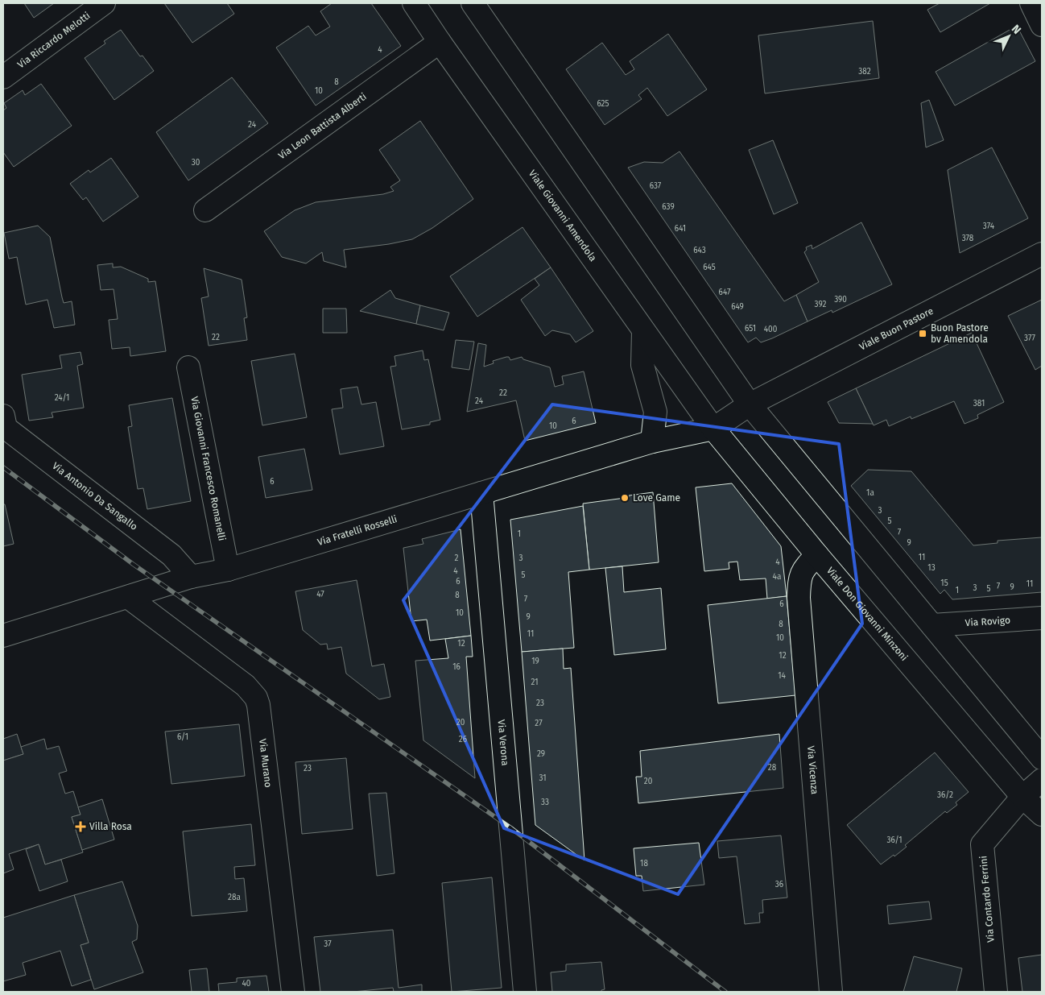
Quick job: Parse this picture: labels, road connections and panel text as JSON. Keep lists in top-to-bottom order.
{
  "streets": {
    "street": [
      "Via Riccardo Melotti",
      "Via Leon Battista Alberti",
      "Viale Giovanni Amendola",
      "Viale Buon Pastore",
      "Via Giovanni Francesco Romanelli",
      "Via Antonio Da Sangallo",
      "Via Fratelli Rosselli",
      "Viale Don Giovanni Minzoni",
      "Via Rovigo",
      "Via Verona",
      "Via Murano",
      "Via Vicenza",
      "Via Contardo Ferrini"
    ]
  },
  "crossings": [
    ["Via Leon Battista Alberti", "Viale Giovanni Amendola"],
    ["Viale Giovanni Amendola", "Viale Buon Pastore"],
    ["Viale Giovanni Amendola", "Via Fratelli Rosselli"],
    ["Viale Giovanni Amendola", "Viale Don Giovanni Minzoni"],
    ["Viale Buon Pastore", "Via Fratelli Rosselli"],
    ["Viale Buon Pastore", "Viale Don Giovanni Minzoni"],
    ["Via Giovanni Francesco Romanelli", "Via Fratelli Rosselli"],
    ["Via Antonio Da Sangallo", "Via Fratelli Rosselli"],
    ["Via Fratelli Rosselli", "Viale Don Giovanni Minzoni"],
    ["Via Fratelli Rosselli", "Via Verona"],
    ["Via Fratelli Rosselli", "Via Murano"],
    ["Viale Don Giovanni Minzoni", "Via Vicenza"],
    ["Viale Don Giovanni Minzoni", "Via Contardo Ferrini"]
  ],
  "places": {
    "transit": ["Buon Pastore bv Amendola"],
    "other": ["Love Game"],
    "health": ["Villa Rosa"]
  },
  "house_numbers": [
    "4",
    "382",
    "8",
    "10",
    "625",
    "24",
    "30",
    "637",
    "639",
    "374",
    "641",
    "378",
    "643",
    "645",
    "647",
    "390",
    "392",
    "649",
    "651",
    "400",
    "22",
    "377",
    "22",
    "24/1",
    "24",
    "381",
    "6",
    "10",
    "6",
    "1a",
    "3",
    "5",
    "7",
    "1",
    "9",
    "11",
    "2",
    "3",
    "4",
    "13",
    "4",
    "5",
    "4a",
    "6",
    "15",
    "11",
    "7",
    "9",
    "3",
    "5",
    "1",
    "47",
    "8",
    "7",
    "6",
    "10",
    "9",
    "8",
    "11",
    "10",
    "12",
    "12",
    "19",
    "16",
    "14",
    "21",
    "23",
    "20",
    "27",
    "6/1",
    "26",
    "29",
    "28",
    "23",
    "31",
    "20",
    "36/2",
    "33",
    "36/1",
    "18",
    "36",
    "28a",
    "37",
    "40"
  ],
  "north": "top right"
}
